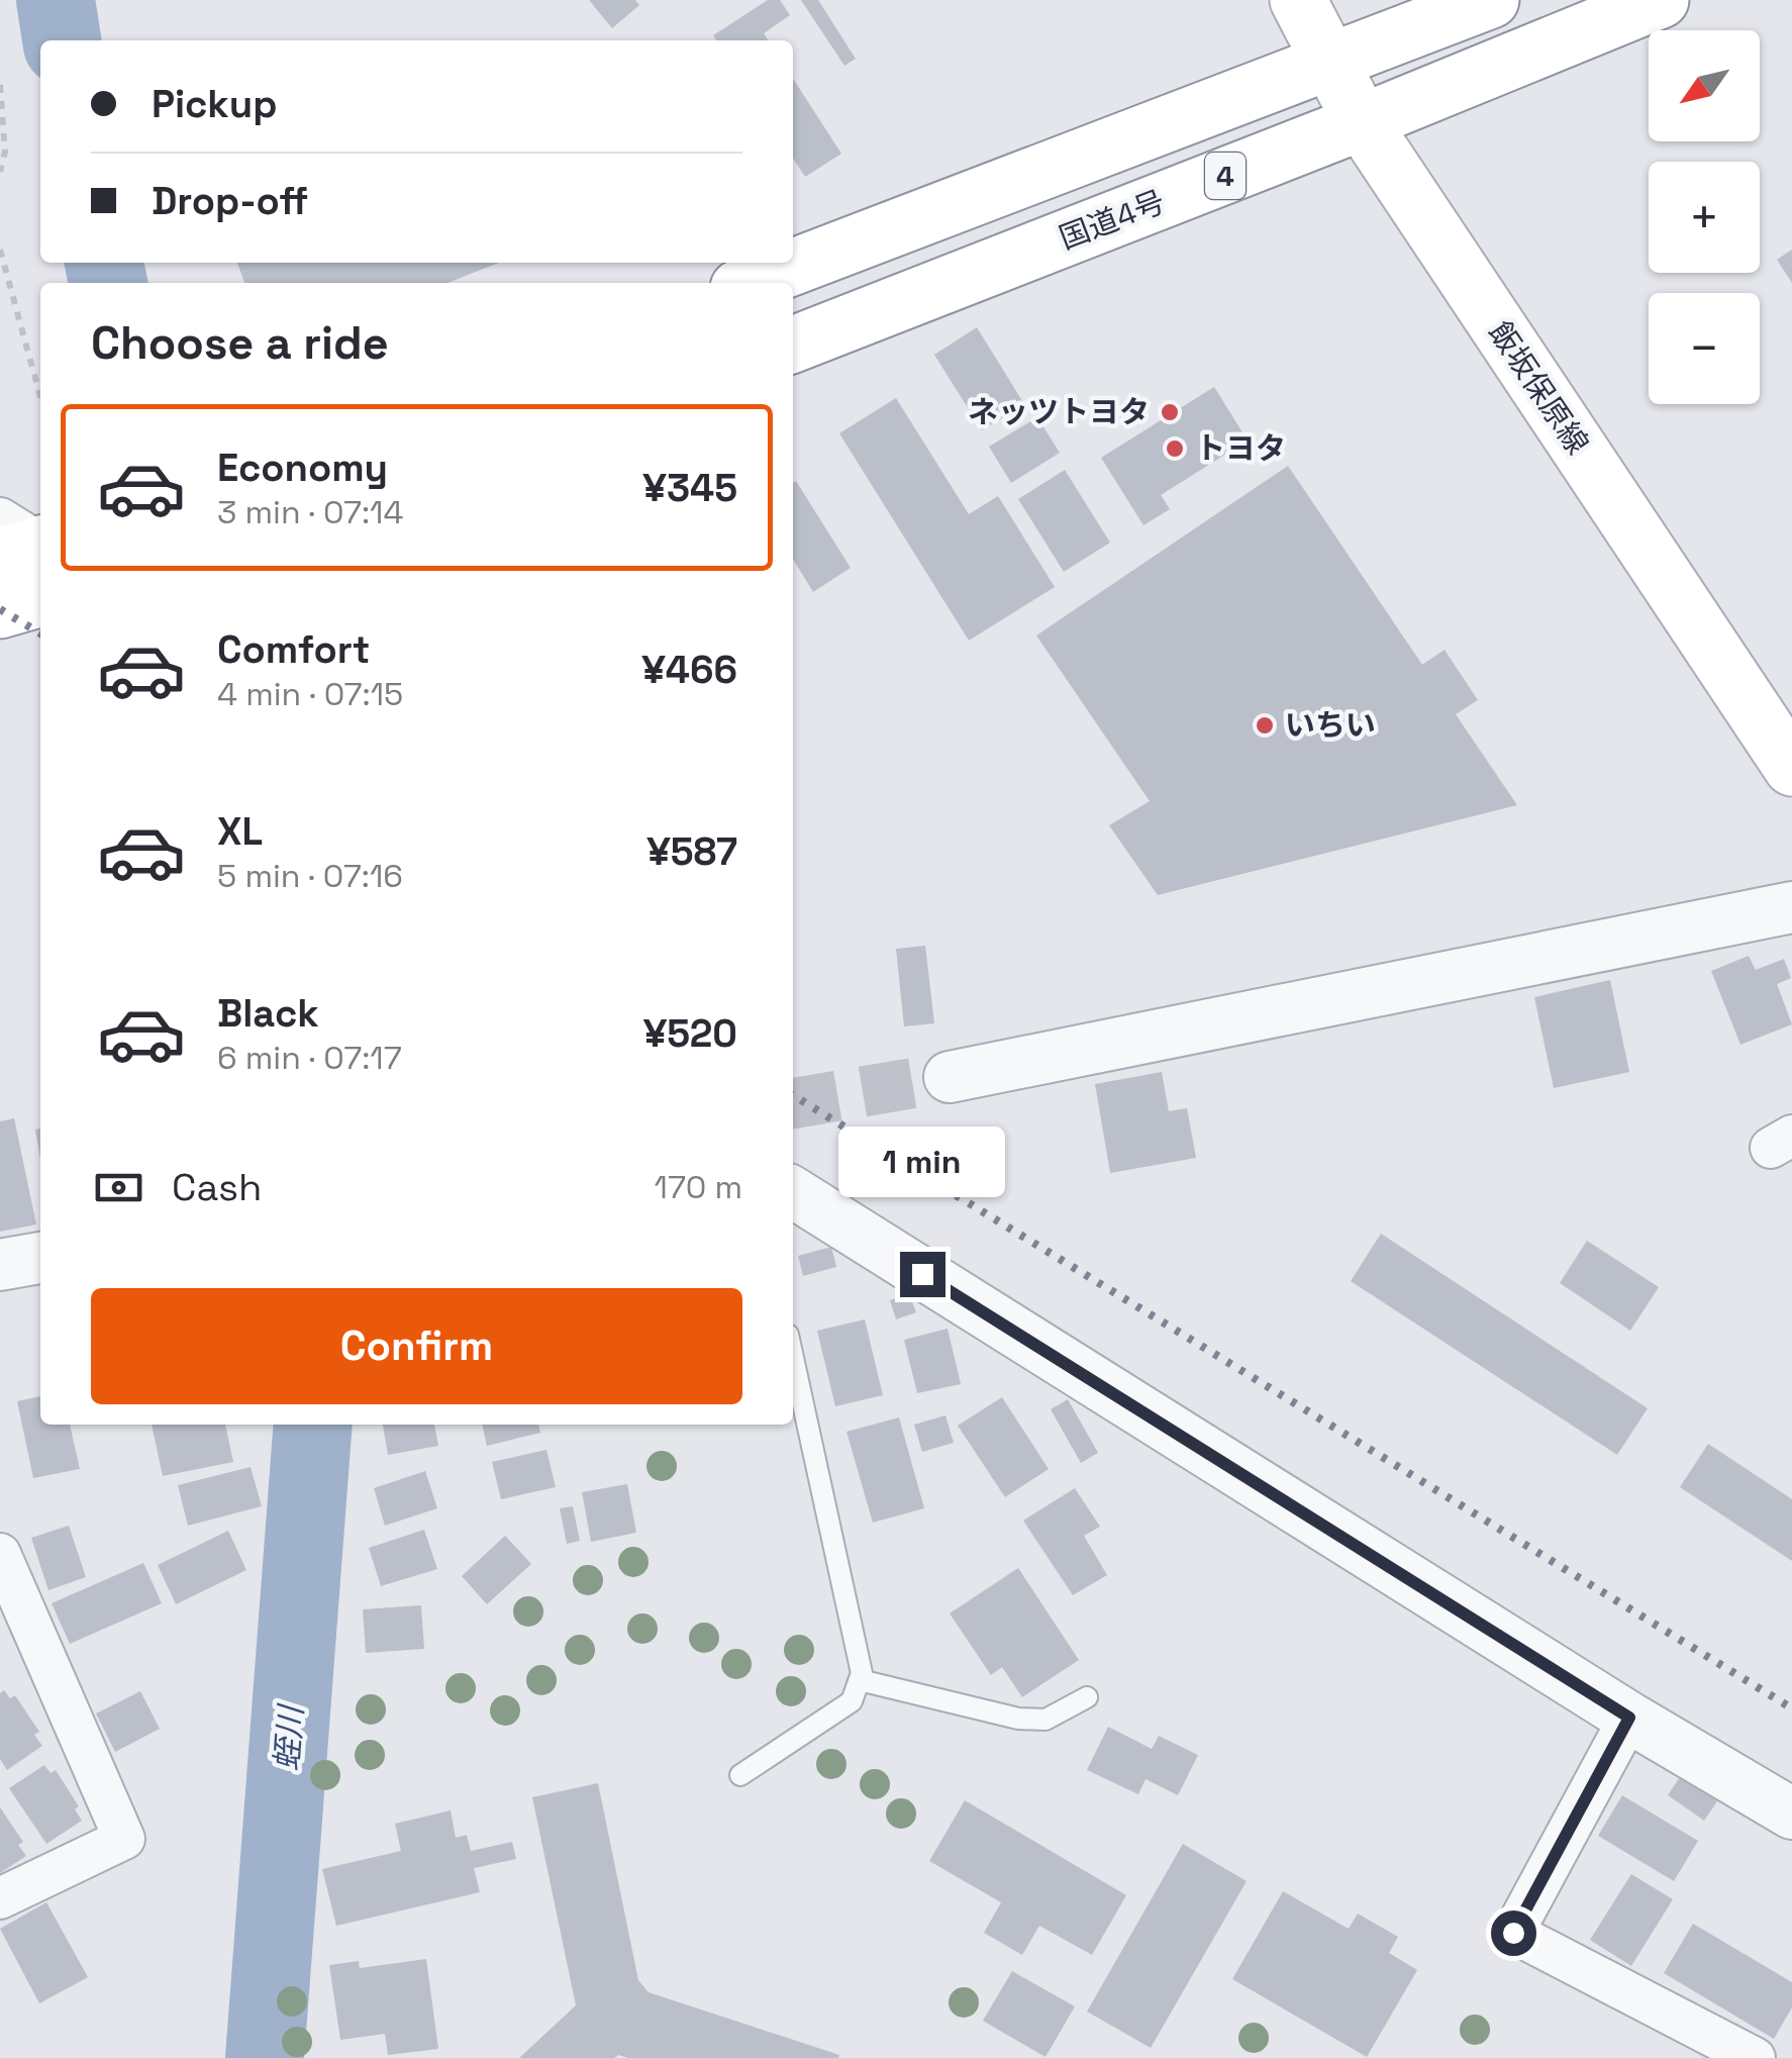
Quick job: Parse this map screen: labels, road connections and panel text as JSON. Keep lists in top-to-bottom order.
{
  "streets": {
    "main road": ["4", "国道4号", "飯坂保原線"]
  },
  "crossings": [
    ["4", "飯坂保原線"],
    ["国道4号", "飯坂保原線"]
  ],
  "water": ["蛭川"],
  "places": ["ネッツトヨタ", "トヨタ", "いちい"],
  "north": "bottom left",
  "page": {
    "map_buttons": ["+", "−"],
    "banner": ["Pickup", "Drop-off"],
    "heading": "Choose a ride",
    "list": [
      {
        "name": "Economy",
        "note": "3 min · 07:14",
        "value": "¥345"
      },
      {
        "name": "Comfort",
        "note": "4 min · 07:15",
        "value": "¥466"
      },
      {
        "name": "XL",
        "note": "5 min · 07:16",
        "value": "¥587"
      },
      {
        "name": "Black",
        "note": "6 min · 07:17",
        "value": "¥520"
      }
    ],
    "bubble": "1 min",
    "pay": ["Cash", "170 m"],
    "buttons": "Confirm"
  }
}
